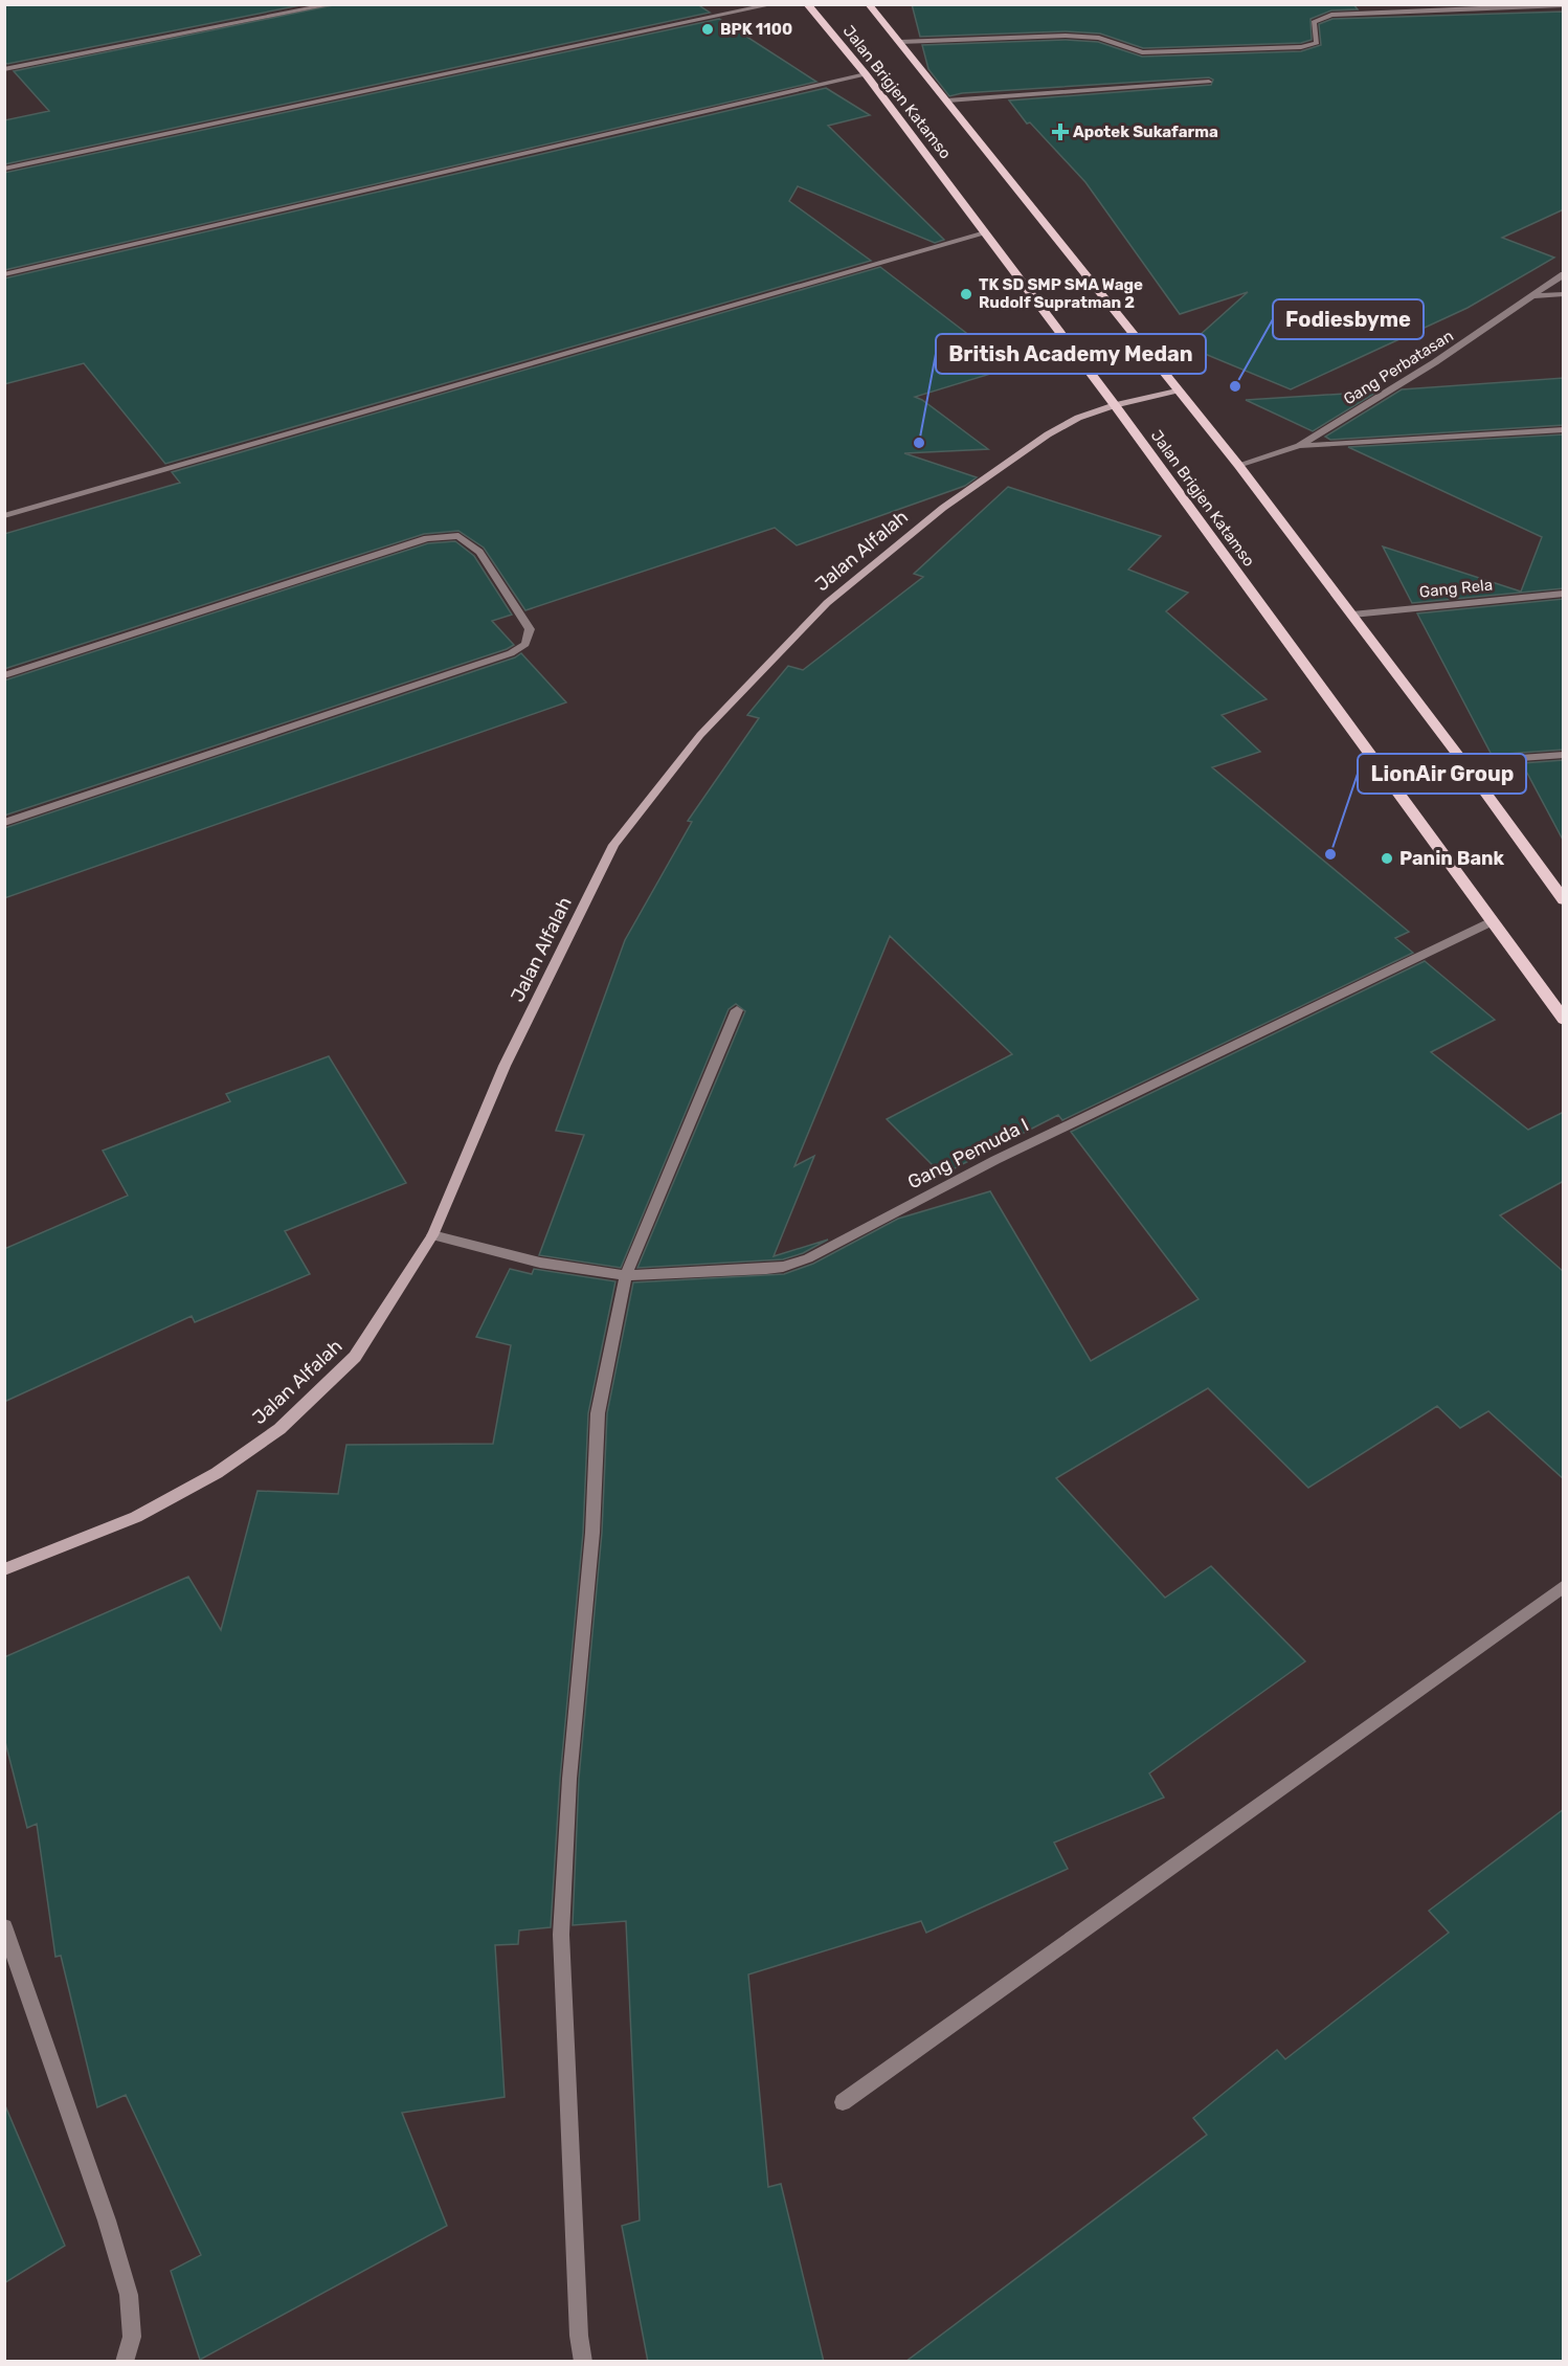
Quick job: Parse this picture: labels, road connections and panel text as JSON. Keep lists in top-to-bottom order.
{
  "streets": {
    "main road": ["Jalan Brigjen Katamso"],
    "street": [
      "Gang Perbatasan",
      "Jalan Alfalah",
      "Gang Rela",
      "Gang Pemuda I"
    ]
  },
  "crossings": [
    ["Jalan Brigjen Katamso", "Gang Perbatasan"],
    ["Jalan Brigjen Katamso", "Jalan Alfalah"],
    ["Jalan Brigjen Katamso", "Gang Rela"],
    ["Jalan Brigjen Katamso", "Gang Pemuda I"],
    ["Jalan Alfalah", "Gang Pemuda I"]
  ],
  "places": {
    "other": [
      "BPK 1100",
      "TK SD SMP SMA Wage Rudolf Supratman 2",
      "Fodiesbyme",
      "British Academy Medan",
      "LionAir Group",
      "Panin Bank"
    ],
    "health": ["Apotek Sukafarma"]
  }
}
